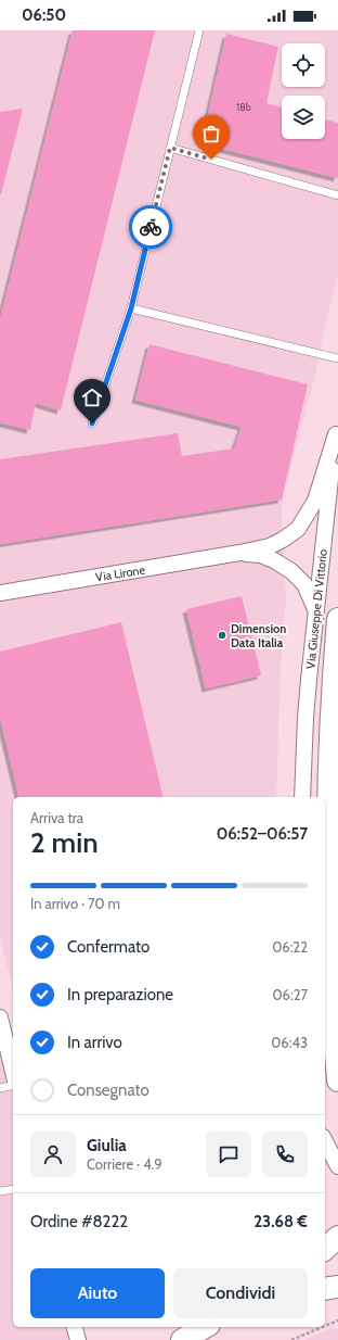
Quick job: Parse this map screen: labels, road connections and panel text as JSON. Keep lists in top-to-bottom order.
{
  "streets": {
    "main road": ["Via Giuseppe Di Vittorio"],
    "street": ["Via Lirone"]
  },
  "crossings": [
    ["Via Lirone", "Via Giuseppe Di Vittorio"]
  ],
  "places": ["Dimension Data Italia"],
  "house_numbers": ["18b"],
  "page": {
    "status": "06:50",
    "heading": ["2 min", "Arriva tra", "06:52–06:57"],
    "panel": [
      "Giulia",
      "Corriere · 4.9",
      "Ordine #8222",
      "23.68 €"
    ],
    "bar": "In arrivo · 70 m",
    "list": [
      ["Confermato", "06:22"],
      ["In preparazione", "06:27"],
      ["In arrivo", "06:43"],
      "Consegnato"
    ],
    "buttons": ["Aiuto", "Condividi"]
  }
}
